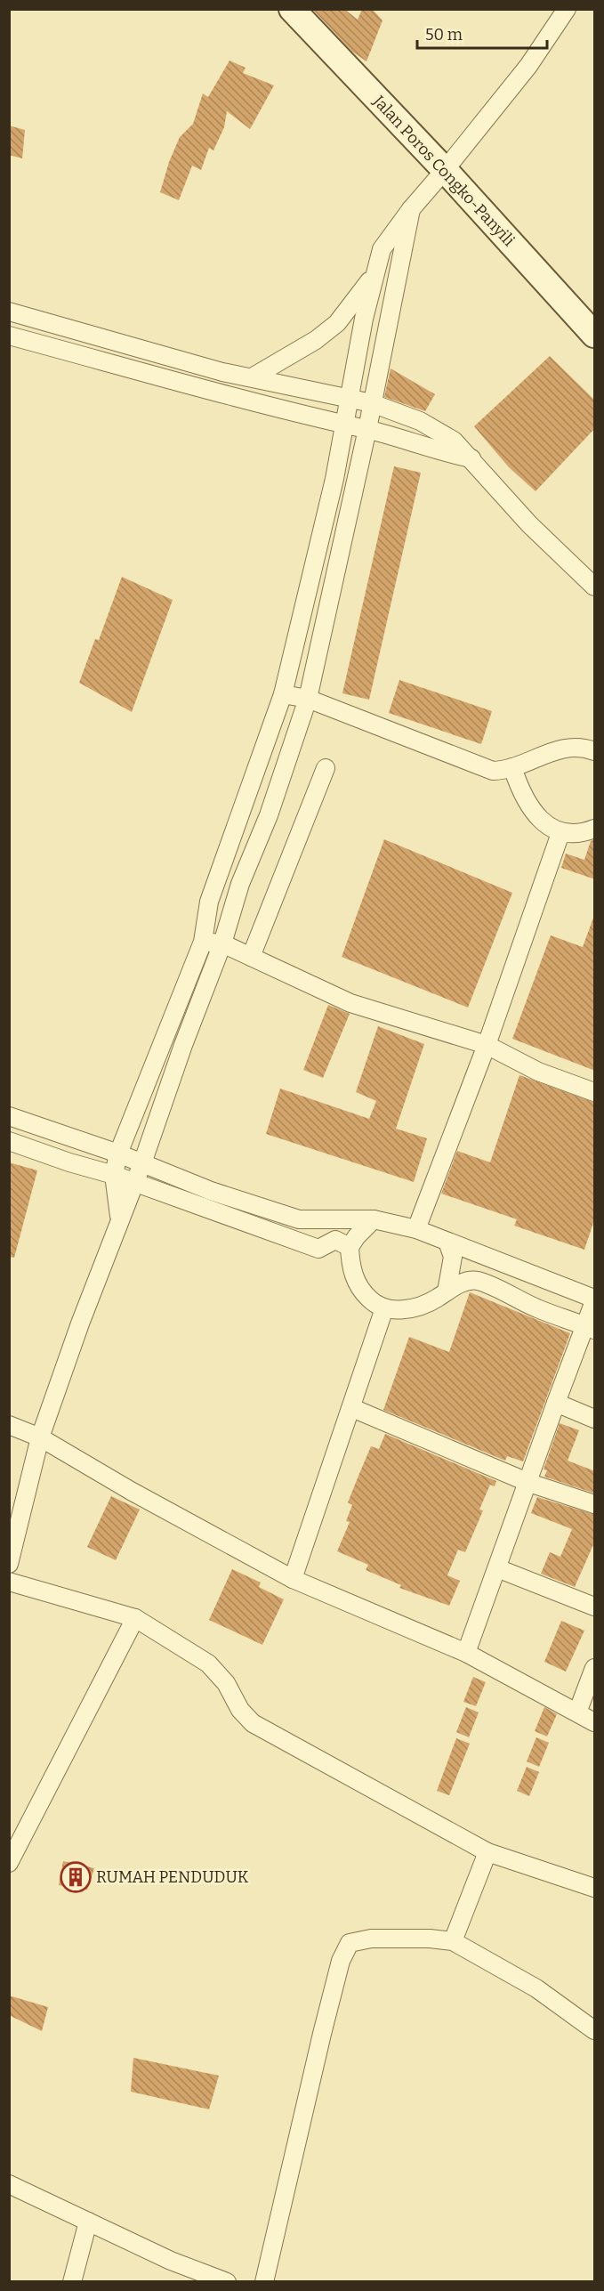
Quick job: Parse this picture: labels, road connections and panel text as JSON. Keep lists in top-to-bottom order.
{
  "streets": {
    "main road": ["Jalan Poros Congko-Panyili"]
  },
  "places": {
    "building": ["RUMAH PENDUDUK"]
  },
  "scale_bar": "50 m"
}
